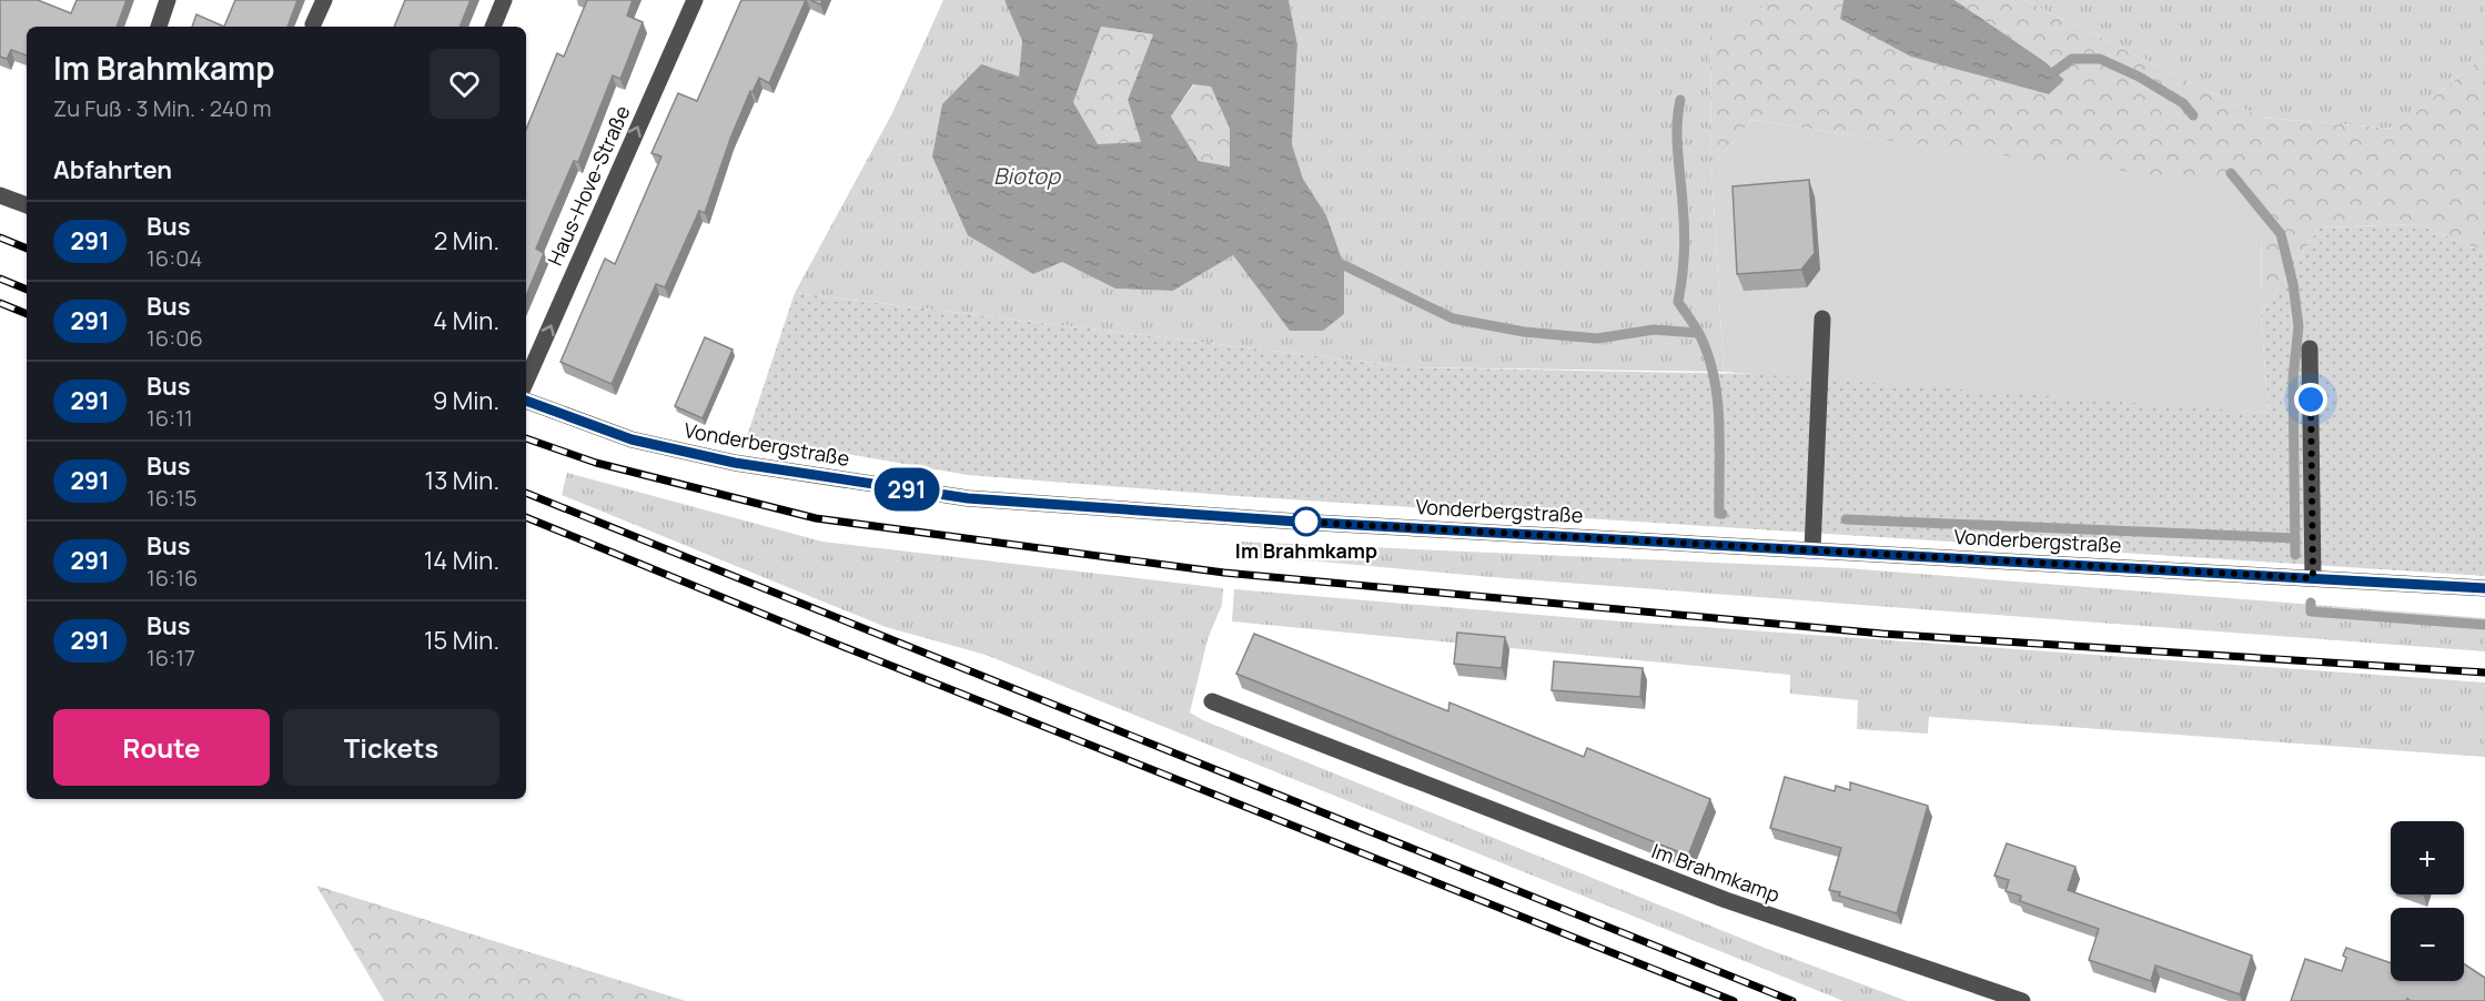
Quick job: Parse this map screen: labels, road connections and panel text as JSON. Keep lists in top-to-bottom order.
{
  "streets": {
    "street": ["Haus-Hove-Straße", "Vonderbergstraße", "Im Brahmkamp"]
  },
  "one_way": ["Haus-Hove-Straße"],
  "water": ["Biotop"],
  "places": ["Im Brahmkamp"],
  "lines": ["bus line 291"],
  "page": {
    "on_map": "291",
    "heading": [
      ["Im Brahmkamp", "Zu Fuß · 3 Min. · 240 m"],
      "Abfahrten"
    ],
    "list": [
      {
        "mark": "291",
        "name": "Bus",
        "note": "16:04",
        "value": "2 Min."
      },
      {
        "mark": "291",
        "name": "Bus",
        "note": "16:06",
        "value": "4 Min."
      },
      {
        "mark": "291",
        "name": "Bus",
        "note": "16:11",
        "value": "9 Min."
      },
      {
        "mark": "291",
        "name": "Bus",
        "note": "16:15",
        "value": "13 Min."
      },
      {
        "mark": "291",
        "name": "Bus",
        "note": "16:16",
        "value": "14 Min."
      },
      {
        "mark": "291",
        "name": "Bus",
        "note": "16:17",
        "value": "15 Min."
      }
    ],
    "buttons": ["Route", "Tickets"],
    "map_buttons": ["+", "−"]
  }
}
